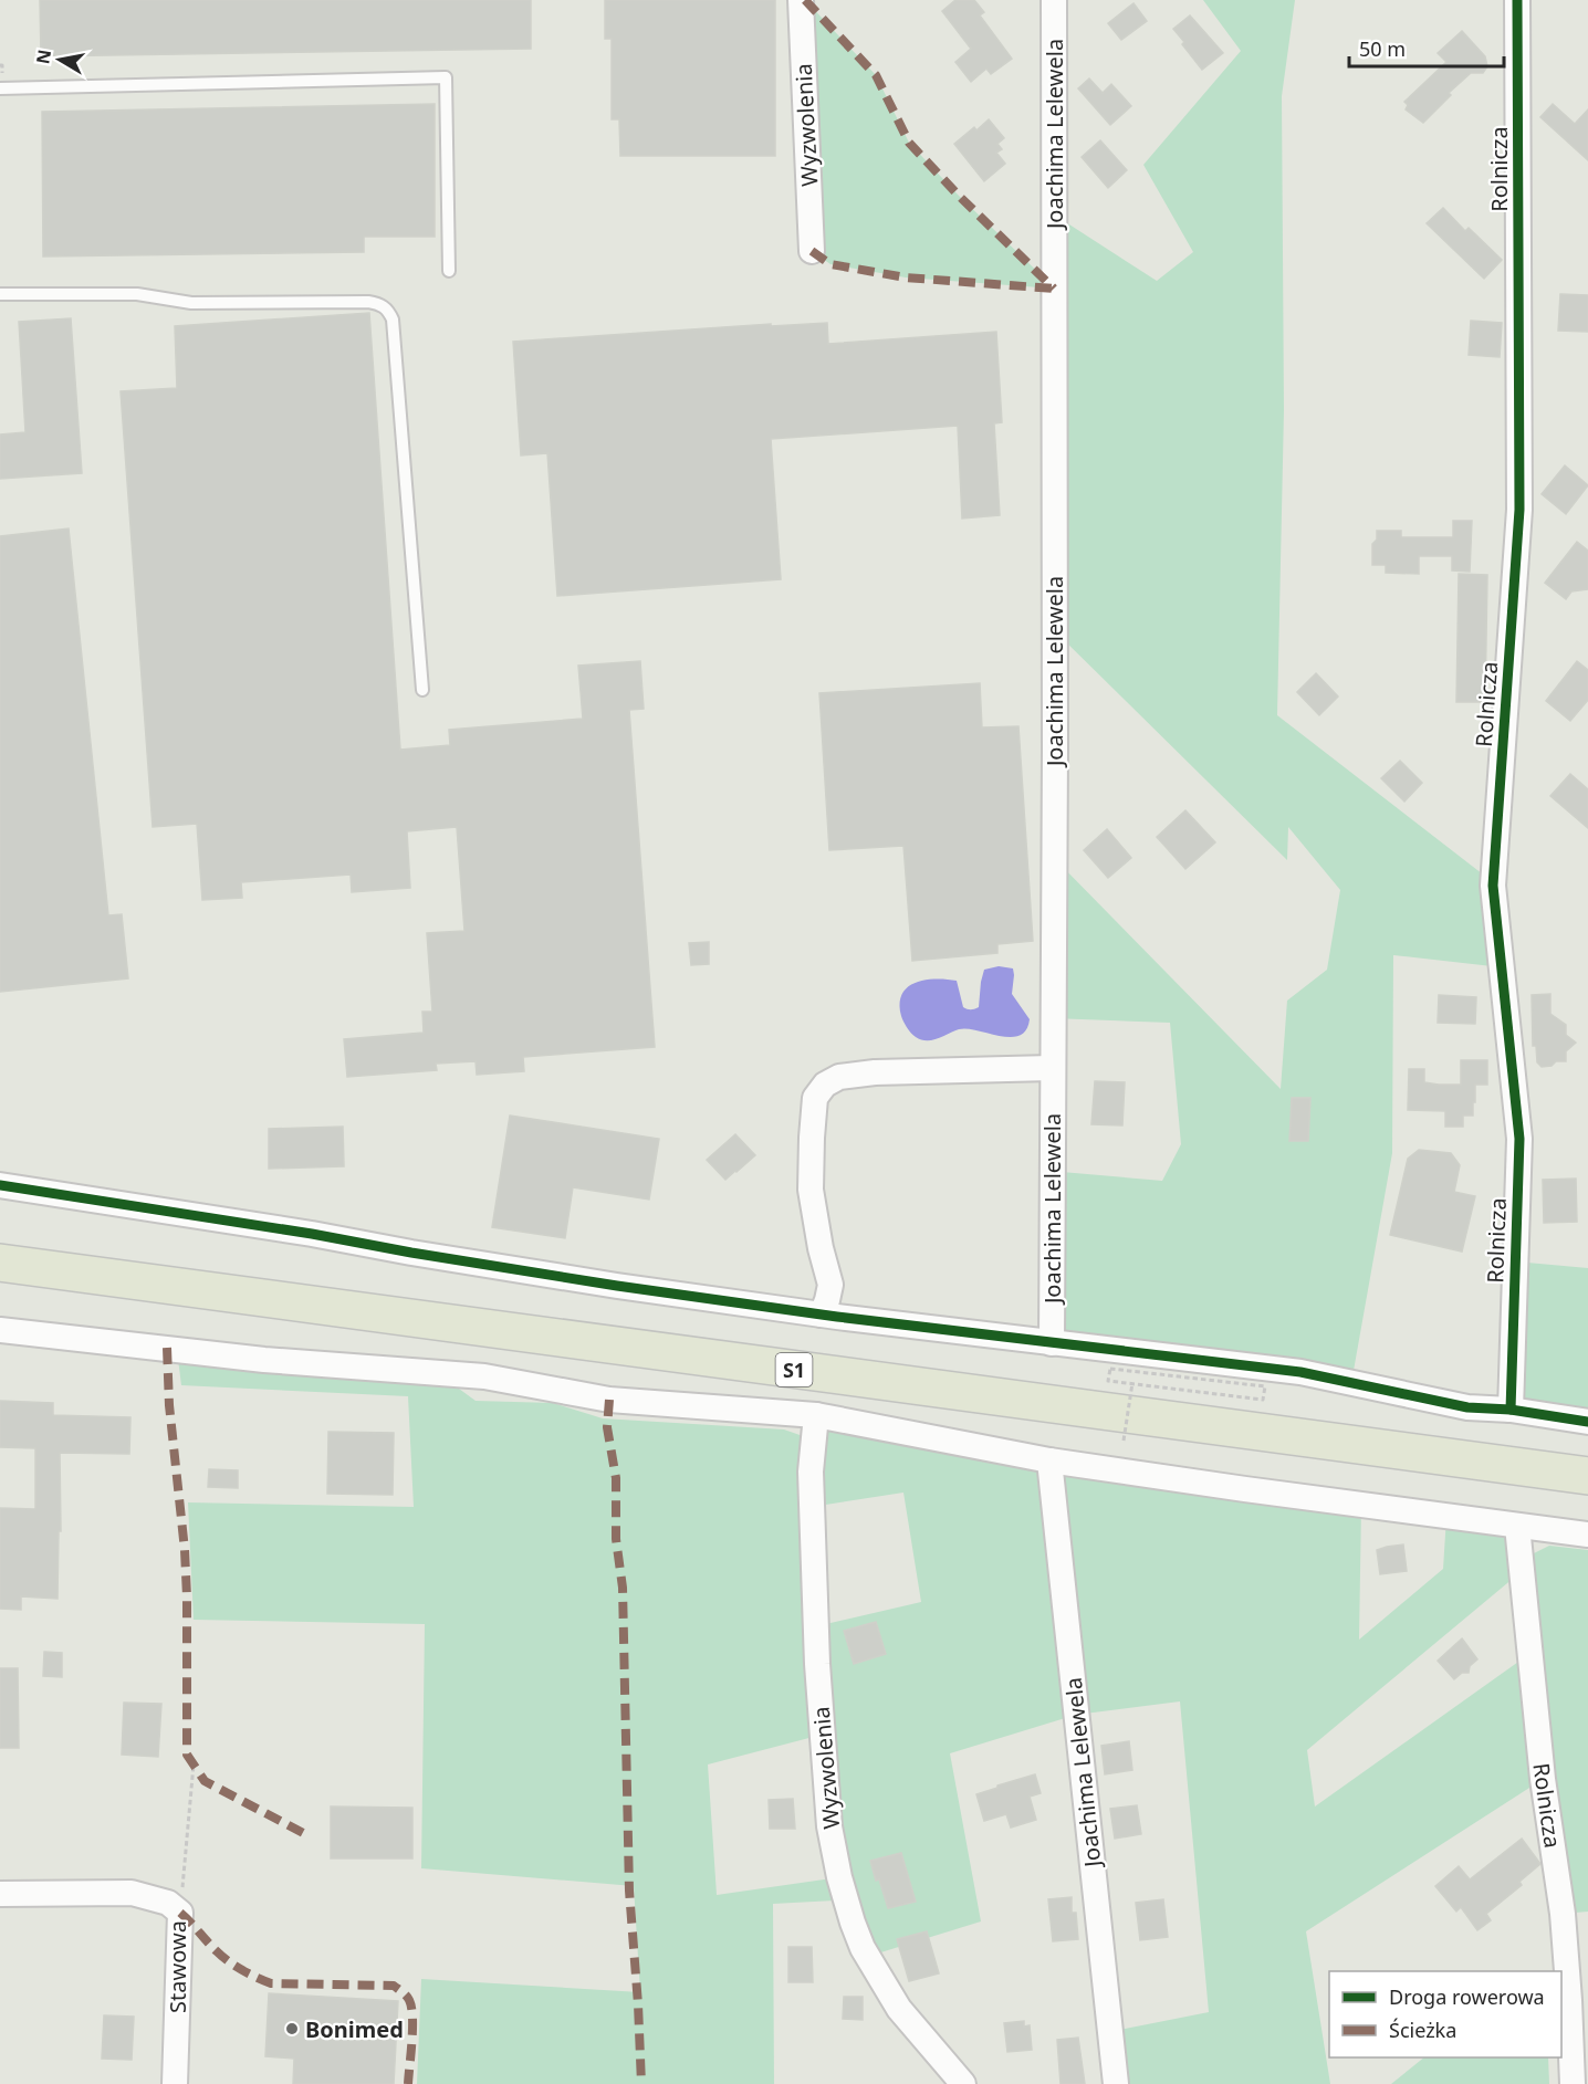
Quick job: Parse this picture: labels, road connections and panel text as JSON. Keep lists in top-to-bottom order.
{
  "streets": {
    "highway": ["S1"],
    "street": [
      "Wyzwolenia",
      "Joachima Lelewela",
      "Rolnicza",
      "Stawowa"
    ]
  },
  "places": ["Bonimed"],
  "legend": ["Droga rowerowa", "Ścieżka"],
  "scale_bar": "50 m",
  "north": "left"
}
